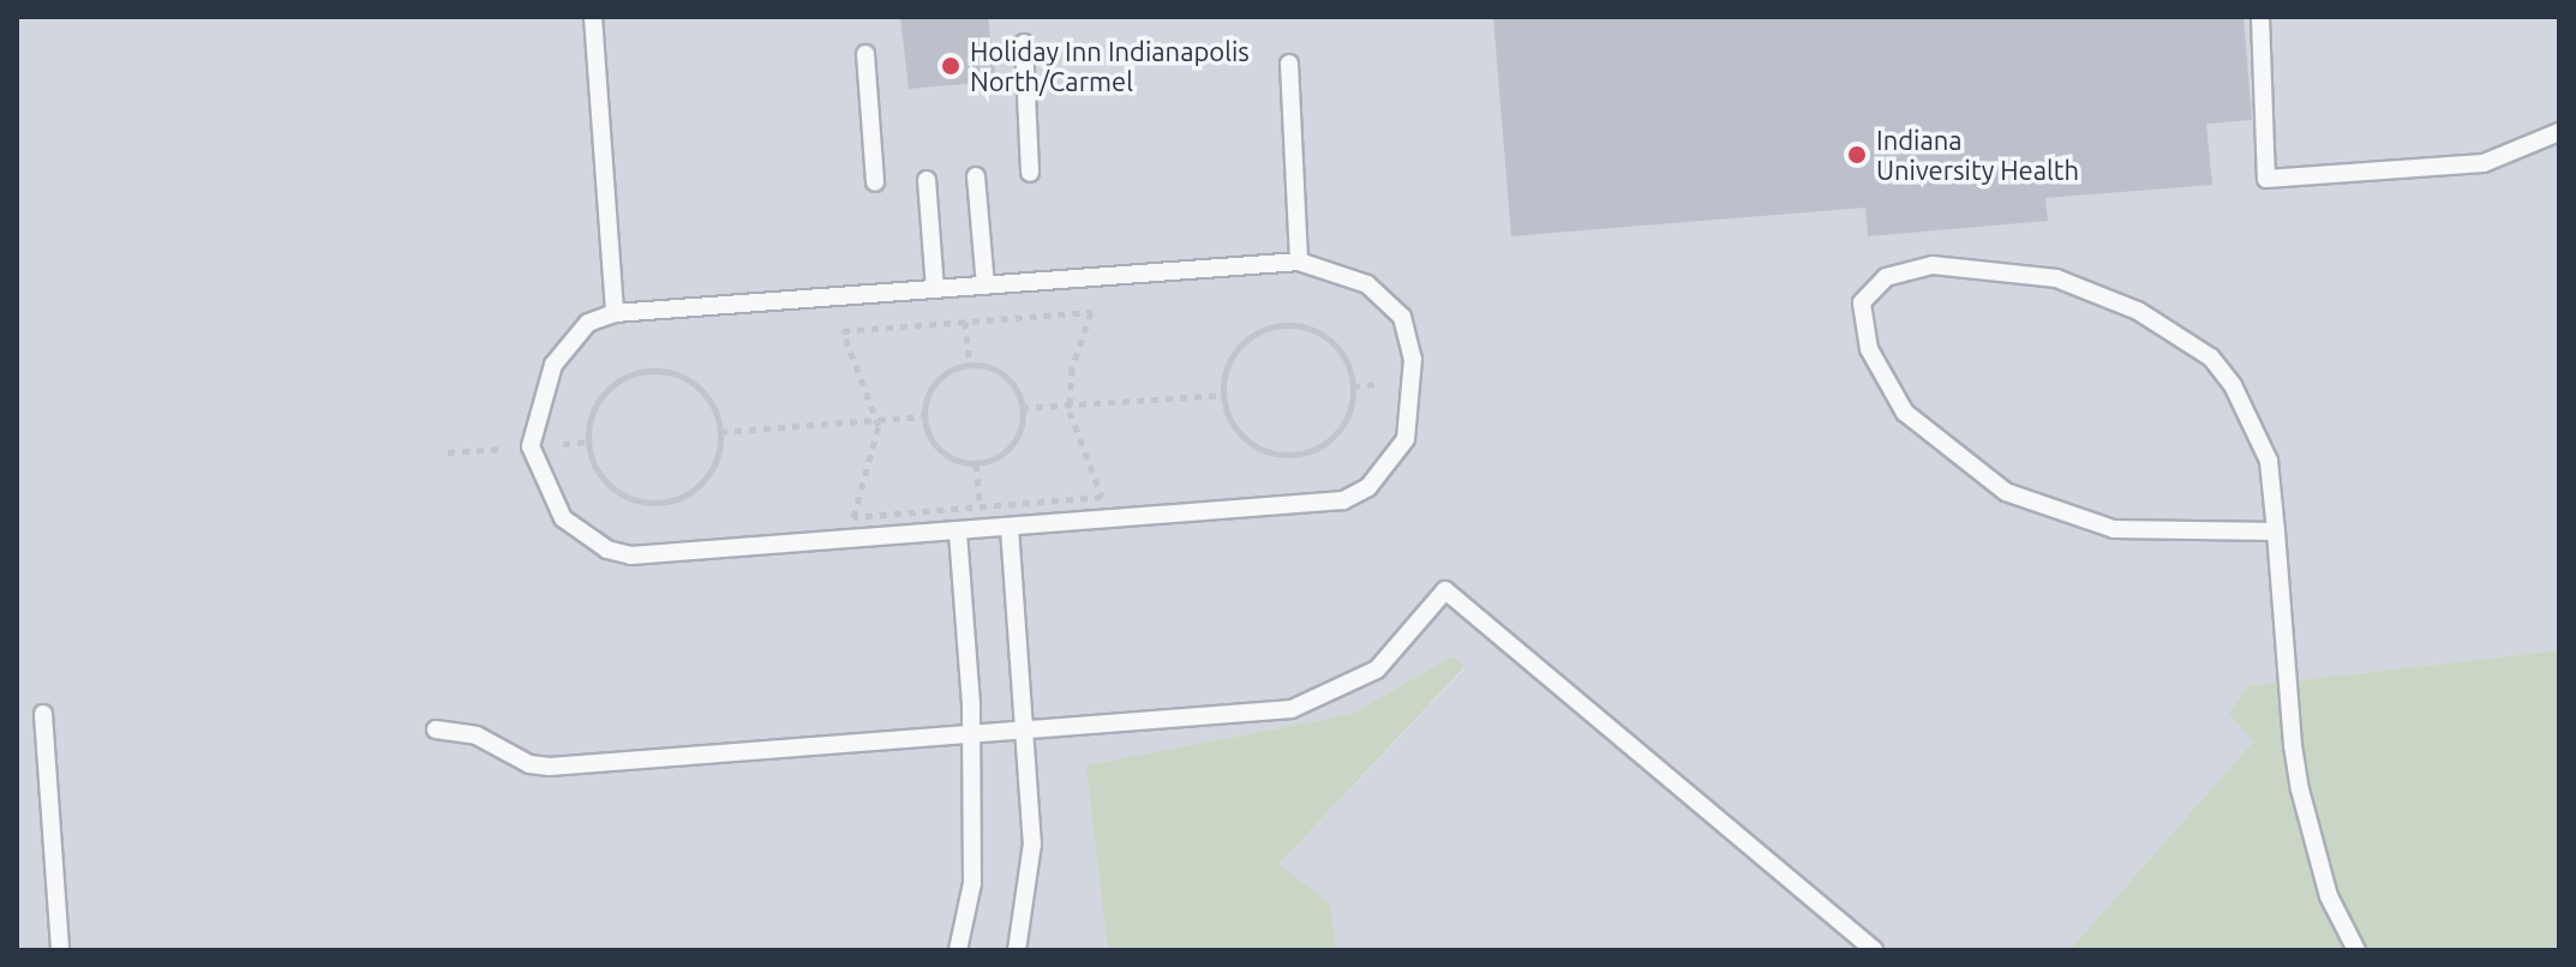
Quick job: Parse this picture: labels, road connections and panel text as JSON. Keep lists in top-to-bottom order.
{
  "places": ["Holiday Inn Indianapolis North/Carmel", "Indiana University Health"]
}
